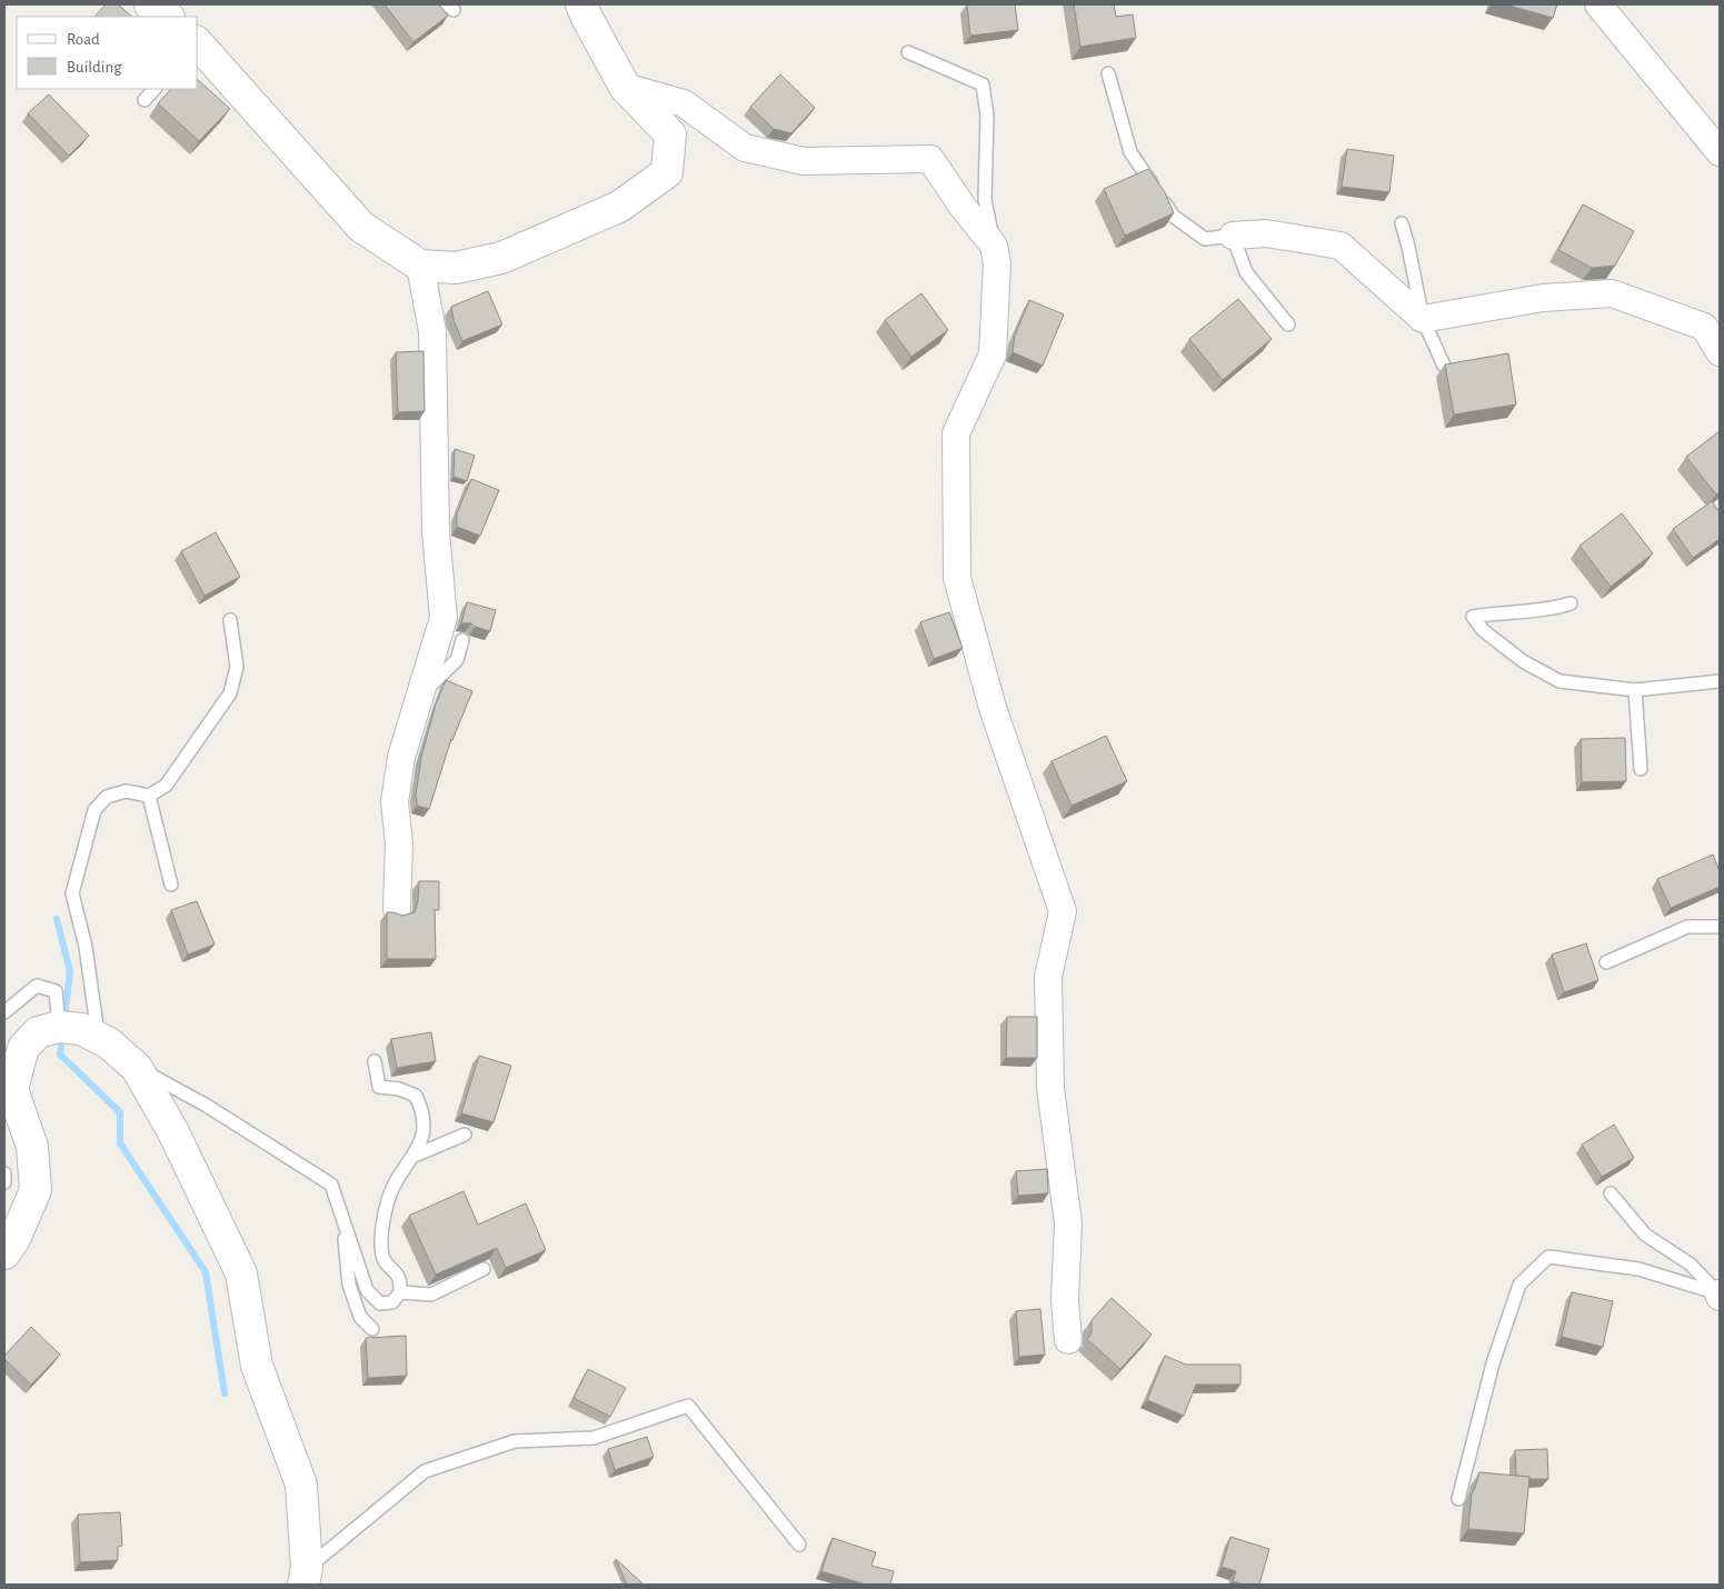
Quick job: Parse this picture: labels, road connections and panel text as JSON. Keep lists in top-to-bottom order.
{
  "legend": ["Road", "Building"]
}
